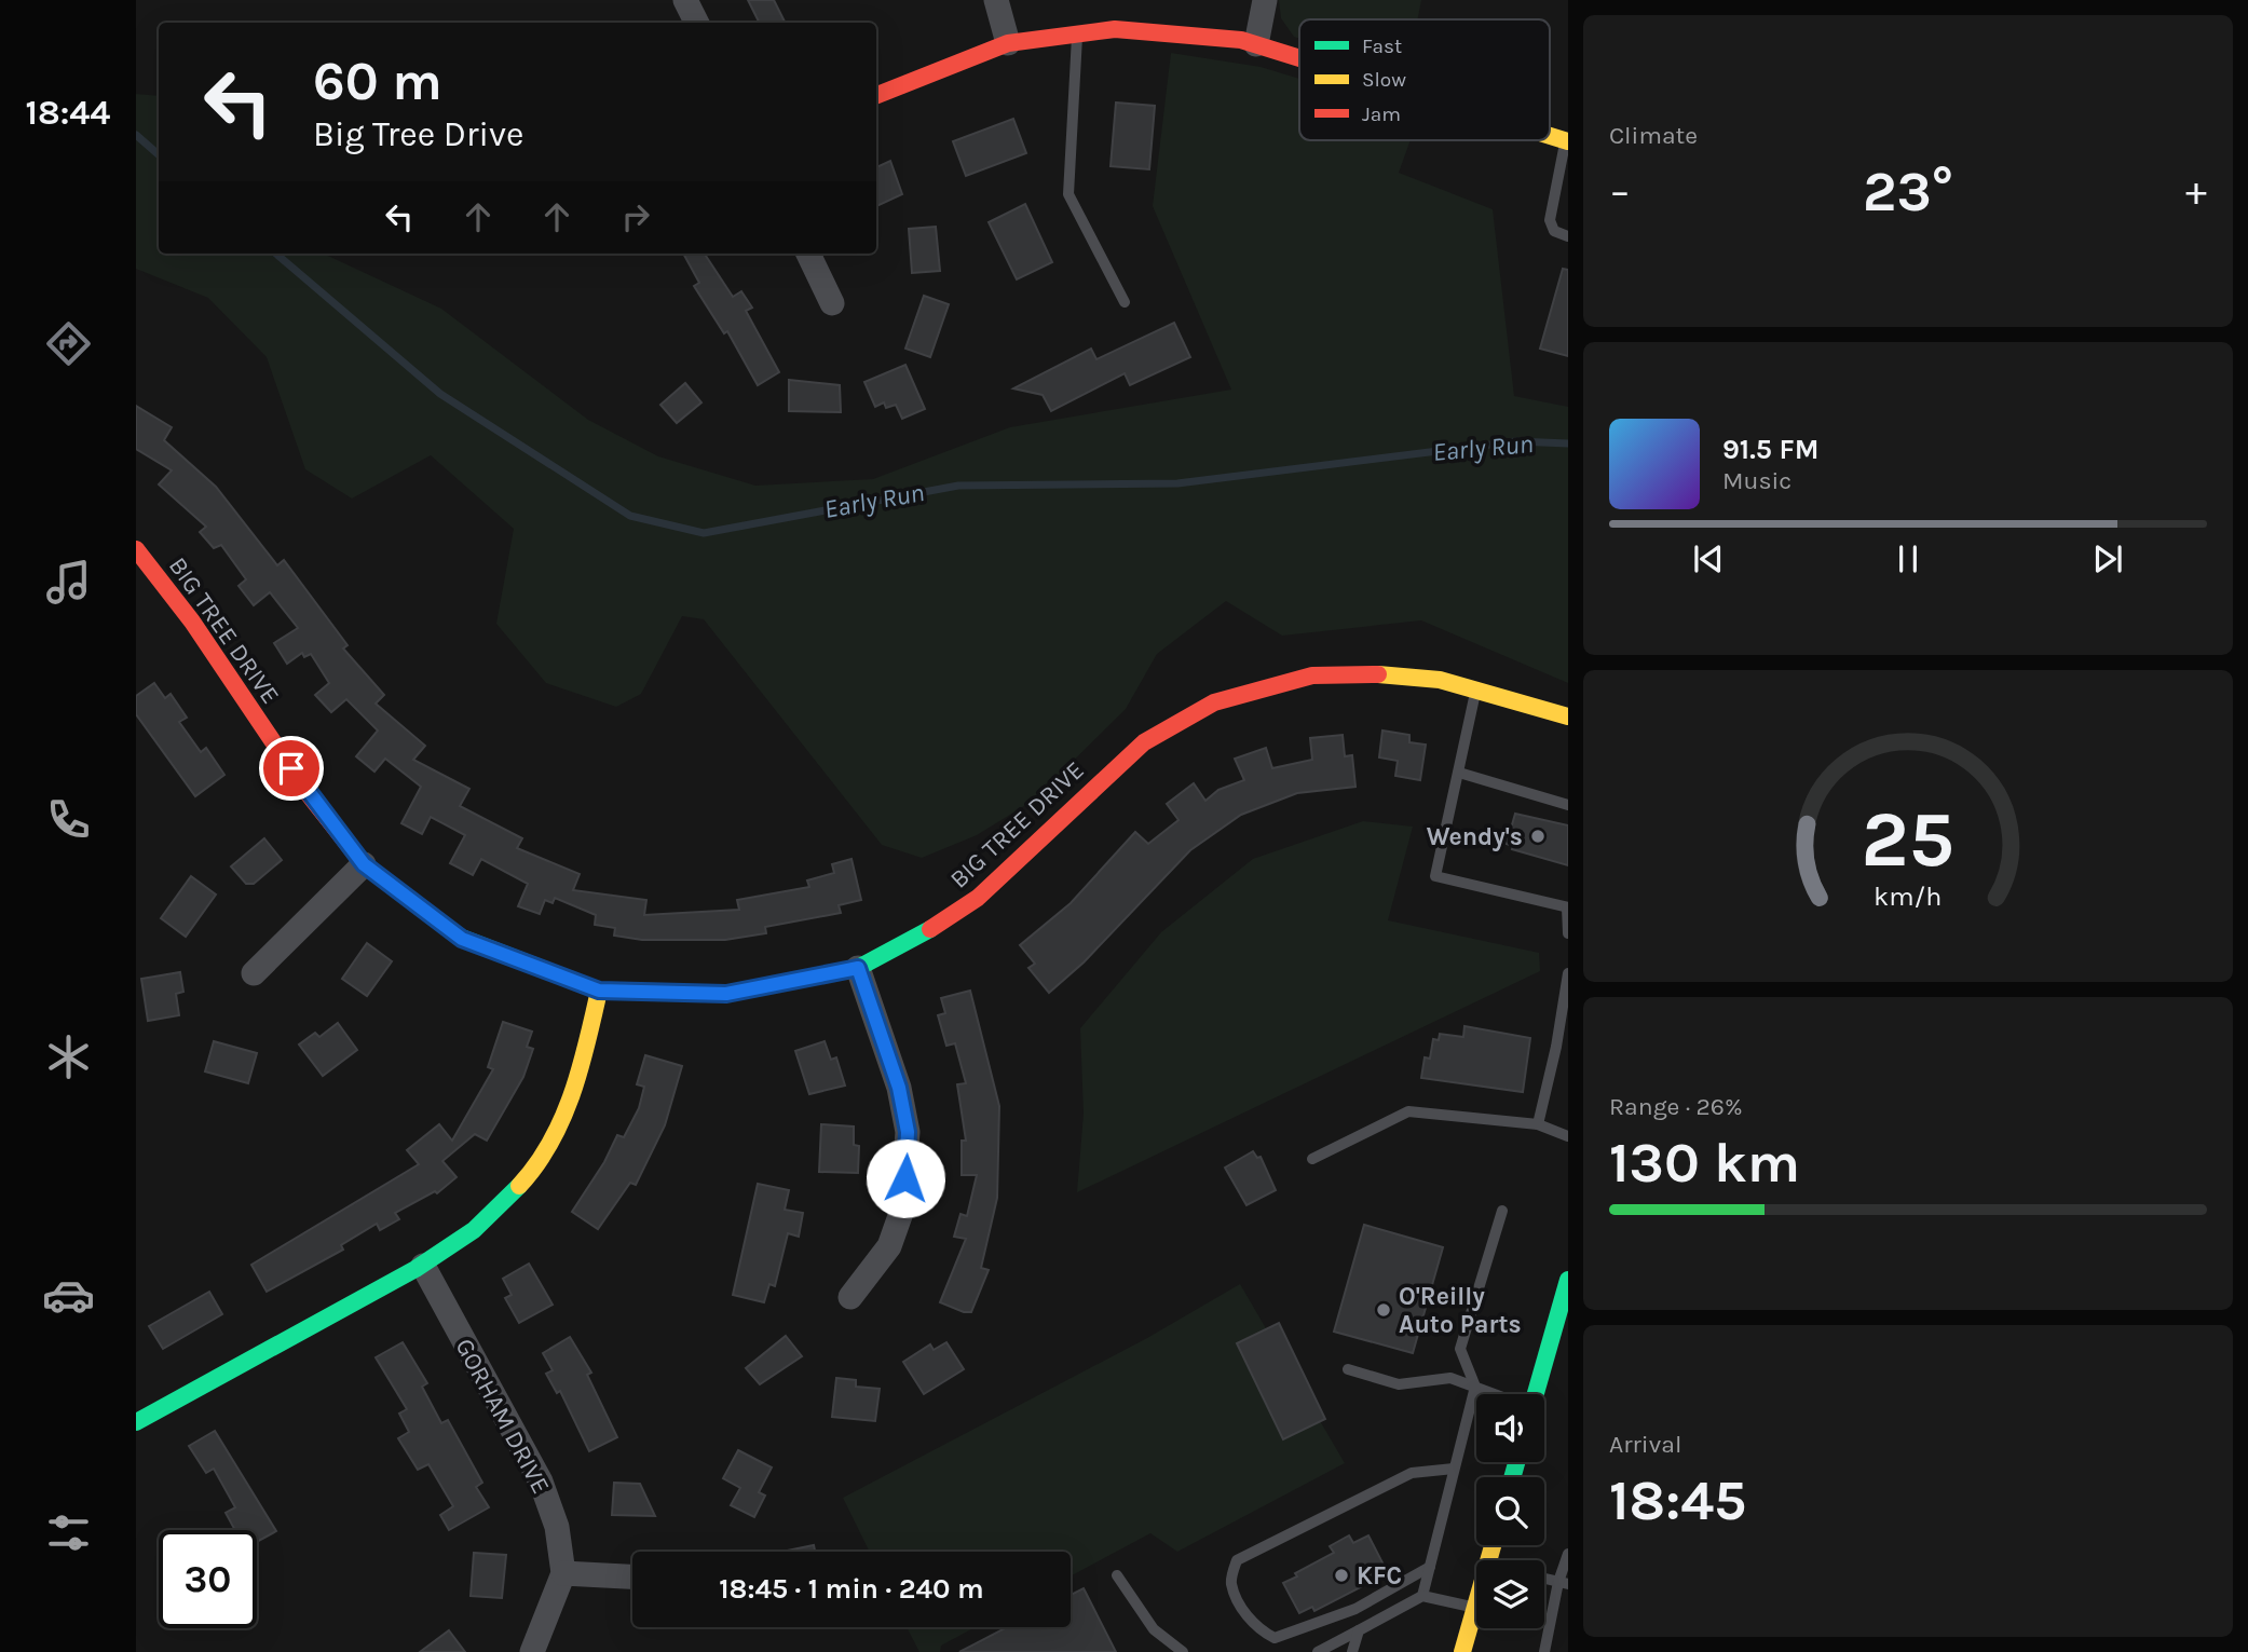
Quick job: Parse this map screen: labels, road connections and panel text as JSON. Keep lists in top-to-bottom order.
{
  "streets": {
    "street": ["BIG TREE DRIVE", "GORHAM DRIVE"]
  },
  "water": ["Early Run"],
  "places": ["Wendy's", "O'Reilly Auto Parts", "KFC"],
  "legend": ["Fast", "Slow", "Jam"],
  "page": {
    "tabs": "18:44",
    "tile": [
      "Climate",
      ["Range · 26%", "130 km"],
      ["Arrival", "18:45"]
    ],
    "turn": ["60 m", "Big Tree Drive"],
    "heat": ["−", "23°", "+"],
    "song": ["91.5 FM", "Music"],
    "limit": "30",
    "trip": "18:45 · 1 min · 240 m",
    "gauge": ["25", "km/h"]
  }
}
